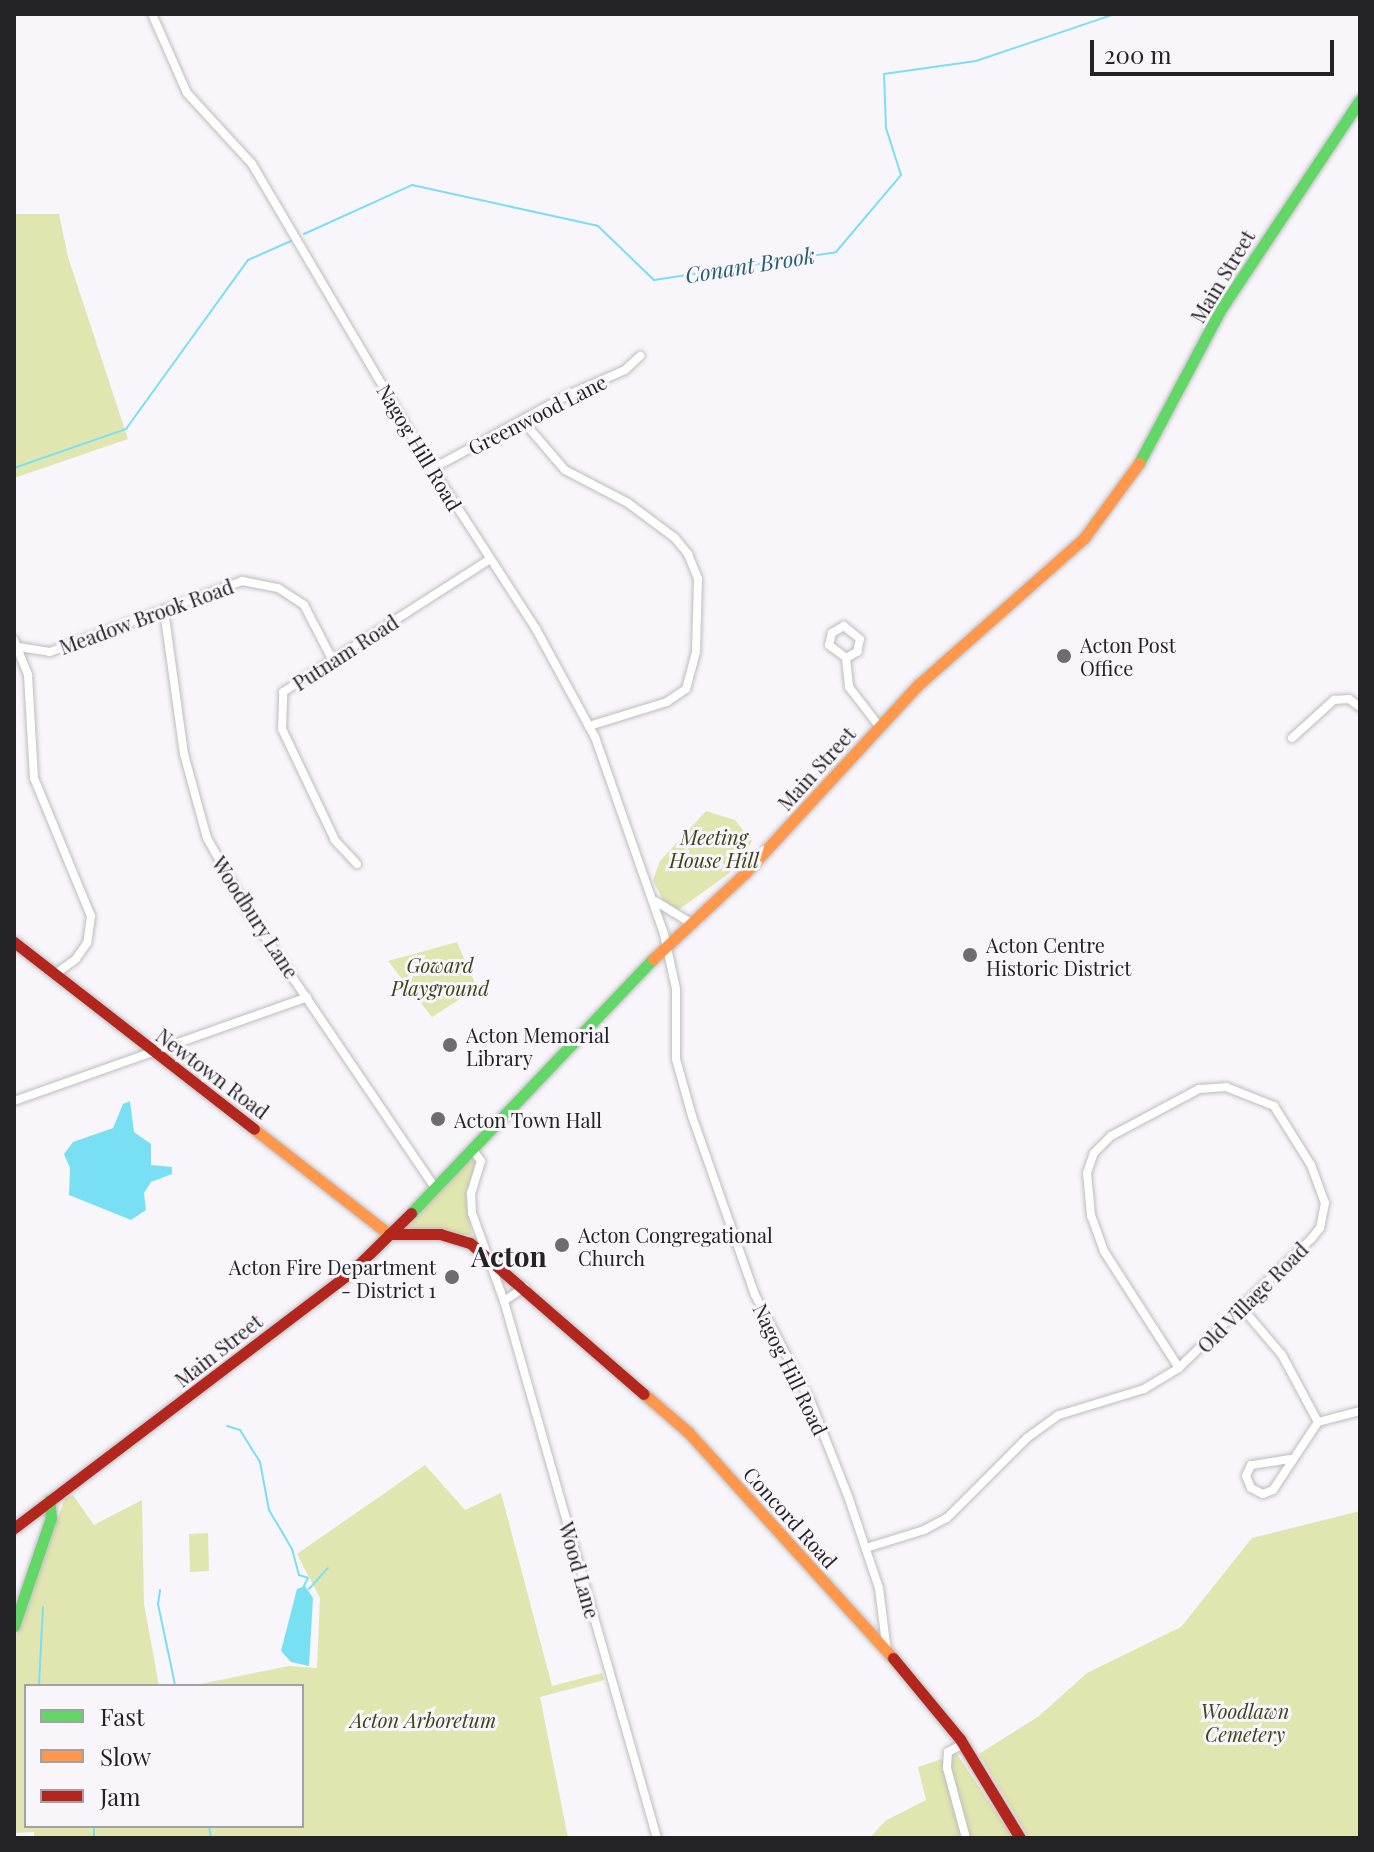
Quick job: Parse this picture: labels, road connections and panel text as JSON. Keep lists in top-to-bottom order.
{
  "streets": {
    "main road": ["Main Street", "Newtown Road", "Concord Road"],
    "street": [
      "Greenwood Lane",
      "Nagog Hill Road",
      "Meadow Brook Road",
      "Putnam Road",
      "Woodbury Lane",
      "Old Village Road",
      "Wood Lane"
    ]
  },
  "crossings": [
    ["Main Street", "Nagog Hill Road"],
    ["Main Street", "Woodbury Lane"],
    ["Main Street", "Newtown Road"],
    ["Main Street", "Concord Road"],
    ["Greenwood Lane", "Nagog Hill Road"],
    ["Nagog Hill Road", "Putnam Road"],
    ["Nagog Hill Road", "Old Village Road"],
    ["Nagog Hill Road", "Concord Road"],
    ["Meadow Brook Road", "Putnam Road"],
    ["Meadow Brook Road", "Woodbury Lane"],
    ["Newtown Road", "Concord Road"],
    ["Concord Road", "Wood Lane"]
  ],
  "districts": ["Acton"],
  "water": ["Conant Brook"],
  "parks": [
    "Meeting House Hill",
    "Goward Playground",
    "Woodlawn Cemetery",
    "Acton Arboretum"
  ],
  "places": [
    "Acton Post Office",
    "Acton Centre Historic District",
    "Acton Memorial Library",
    "Acton Town Hall",
    "Acton Congregational Church",
    "Acton Fire Department - District 1"
  ],
  "legend": ["Fast", "Slow", "Jam"],
  "scale_bar": "200 m"
}
